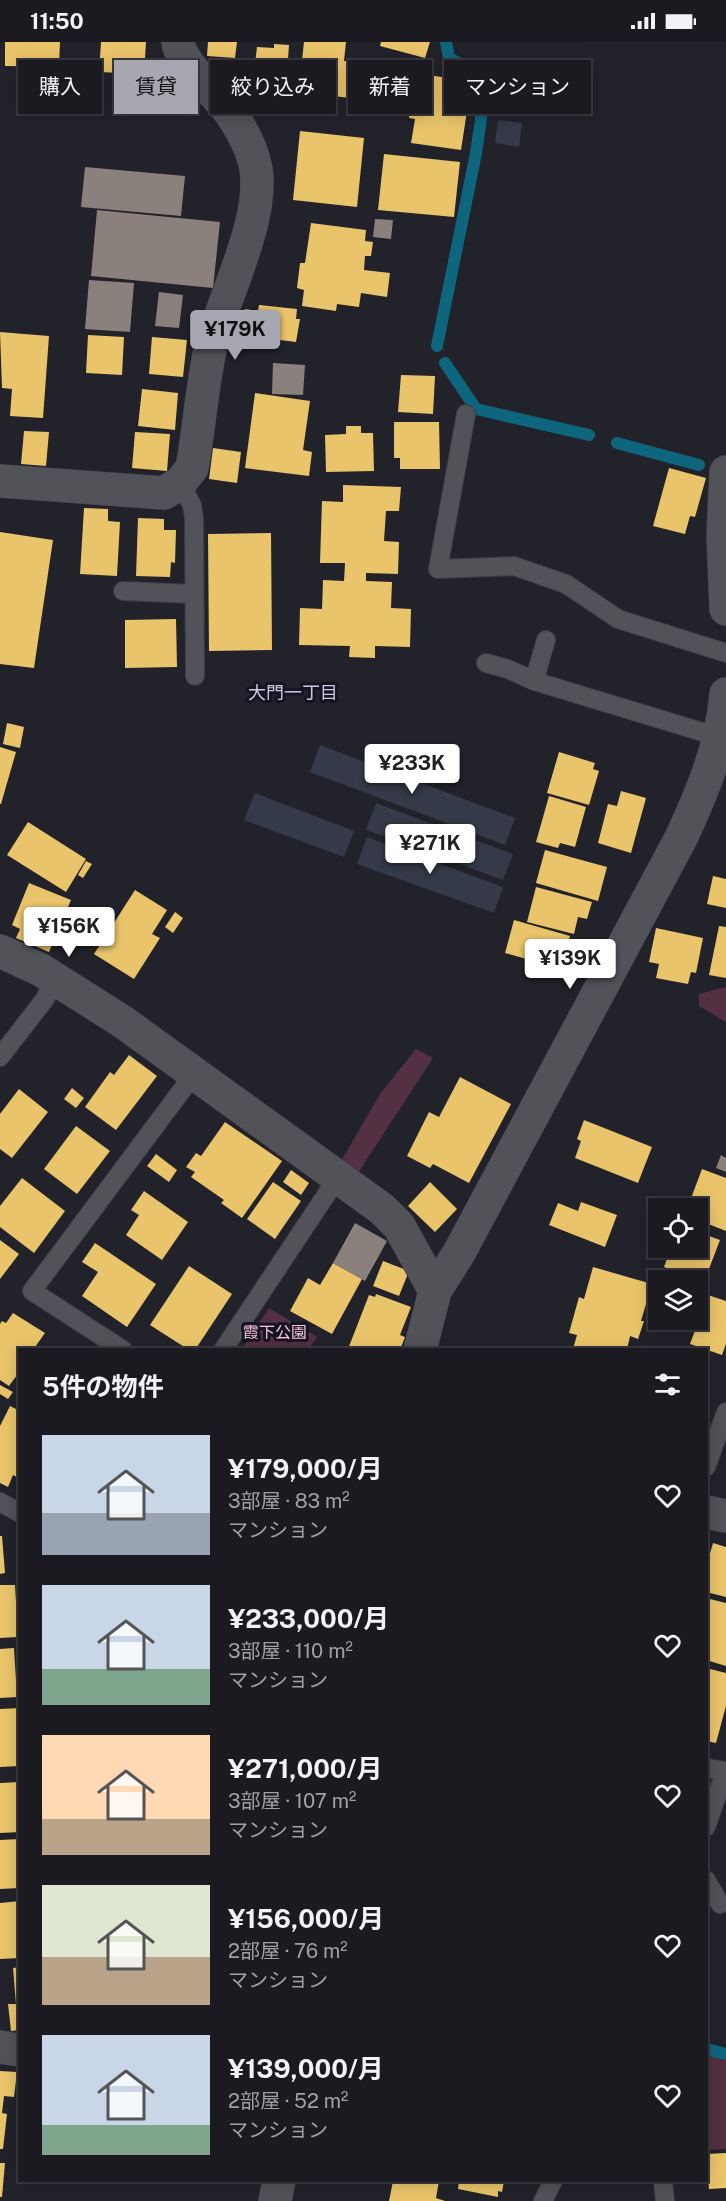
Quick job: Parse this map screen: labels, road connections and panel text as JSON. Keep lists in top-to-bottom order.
{
  "districts": ["大門一丁目"],
  "parks": ["霞下公園"],
  "page": {
    "status": "11:50",
    "chip": [
      "購入",
      "賃貸",
      "絞り込み",
      "新着",
      "マンション"
    ],
    "price": [
      "¥179K",
      "¥233K",
      "¥271K",
      "¥156K",
      "¥139K"
    ],
    "heading": "5件の物件",
    "list": [
      {
        "name": "¥179,000/月",
        "note": "3部屋 · 83 m² · マンション"
      },
      {
        "name": "¥233,000/月",
        "note": "3部屋 · 110 m² · マンション"
      },
      {
        "name": "¥271,000/月",
        "note": "3部屋 · 107 m² · マンション"
      },
      {
        "name": "¥156,000/月",
        "note": "2部屋 · 76 m² · マンション"
      },
      {
        "name": "¥139,000/月",
        "note": "2部屋 · 52 m² · マンション"
      }
    ]
  }
}
